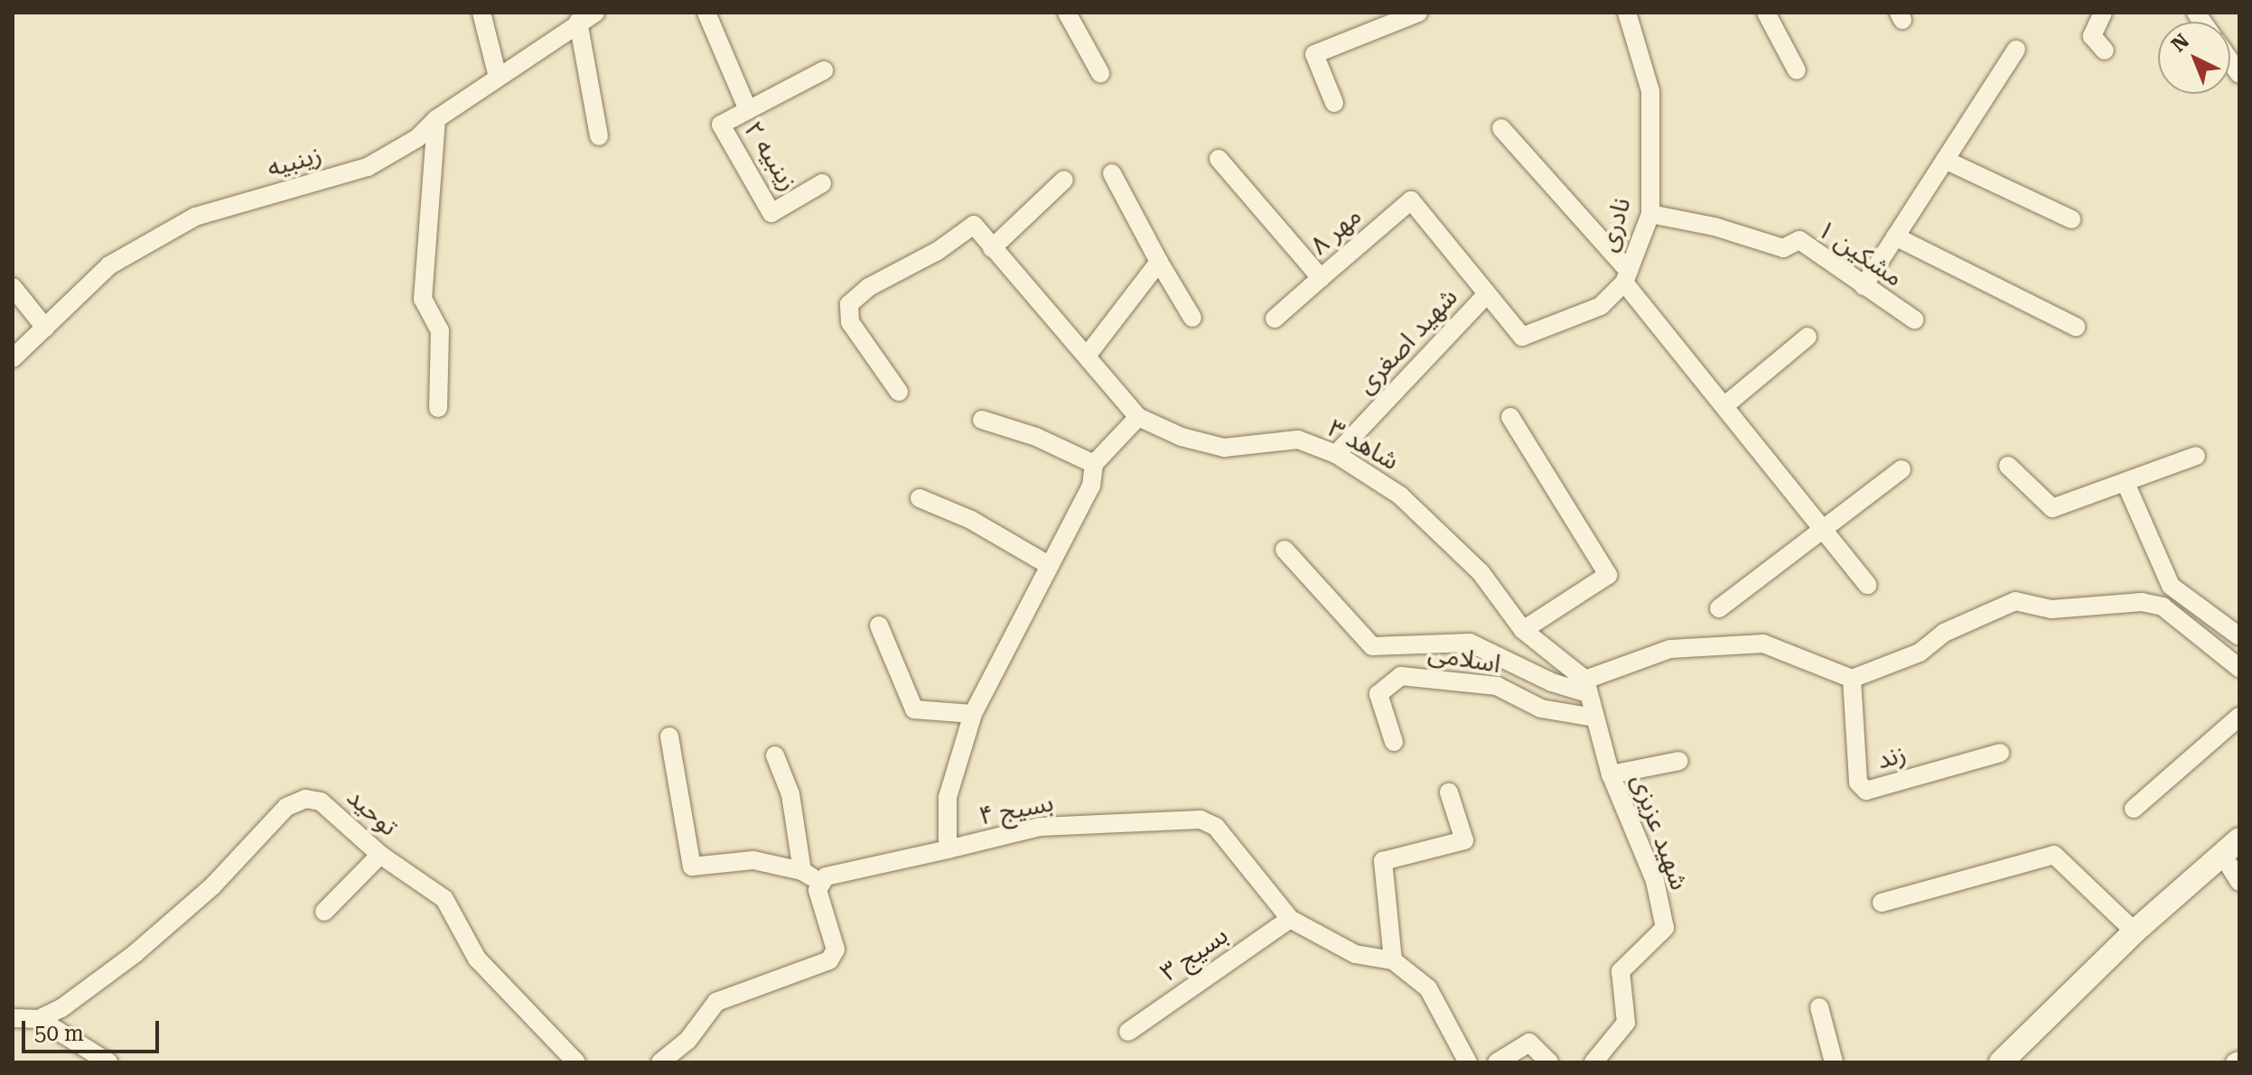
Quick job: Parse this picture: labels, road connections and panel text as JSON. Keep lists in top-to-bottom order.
{
  "streets": {
    "street": [
      "زینبیه ۲",
      "زینبیه",
      "نادری",
      "مهر ۸",
      "مشکین ۱",
      "شهید اصغری",
      "شاهد ۳",
      "اسلامی",
      "زند",
      "بسیج ۴",
      "توحید",
      "شهید عزیزی",
      "بسیج ۳"
    ]
  },
  "crossings": [
    ["نادری", "مهر ۸"],
    ["نادری", "مشکین ۱"],
    ["نادری", "شهید اصغری"],
    ["مهر ۸", "شهید اصغری"],
    ["شهید اصغری", "شاهد ۳"],
    ["شاهد ۳", "بسیج ۴"],
    ["شاهد ۳", "شهید عزیزی"],
    ["اسلامی", "شهید عزیزی"],
    ["بسیج ۴", "بسیج ۳"]
  ],
  "scale_bar": "50 m",
  "north": "top left"
}
